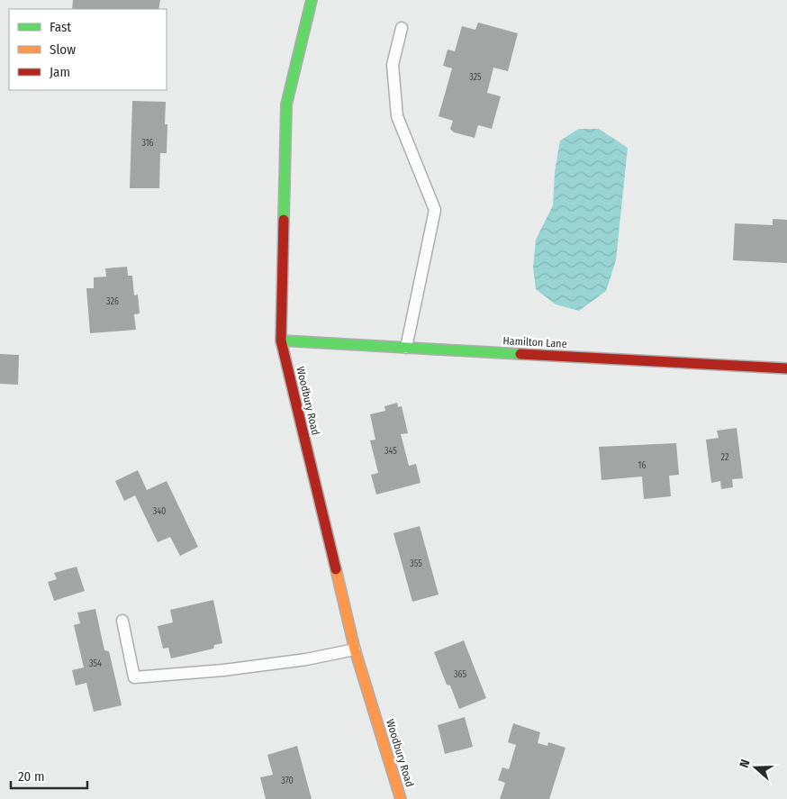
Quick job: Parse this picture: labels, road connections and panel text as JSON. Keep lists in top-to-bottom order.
{
  "streets": {
    "main road": ["Hamilton Lane", "Woodbury Road"]
  },
  "crossings": [
    ["Hamilton Lane", "Woodbury Road"]
  ],
  "house_numbers": [
    "325",
    "316",
    "326",
    "345",
    "22",
    "16",
    "340",
    "355",
    "354",
    "365",
    "370"
  ],
  "legend": ["Fast", "Slow", "Jam"],
  "scale_bar": "20 m",
  "north": "left"
}
